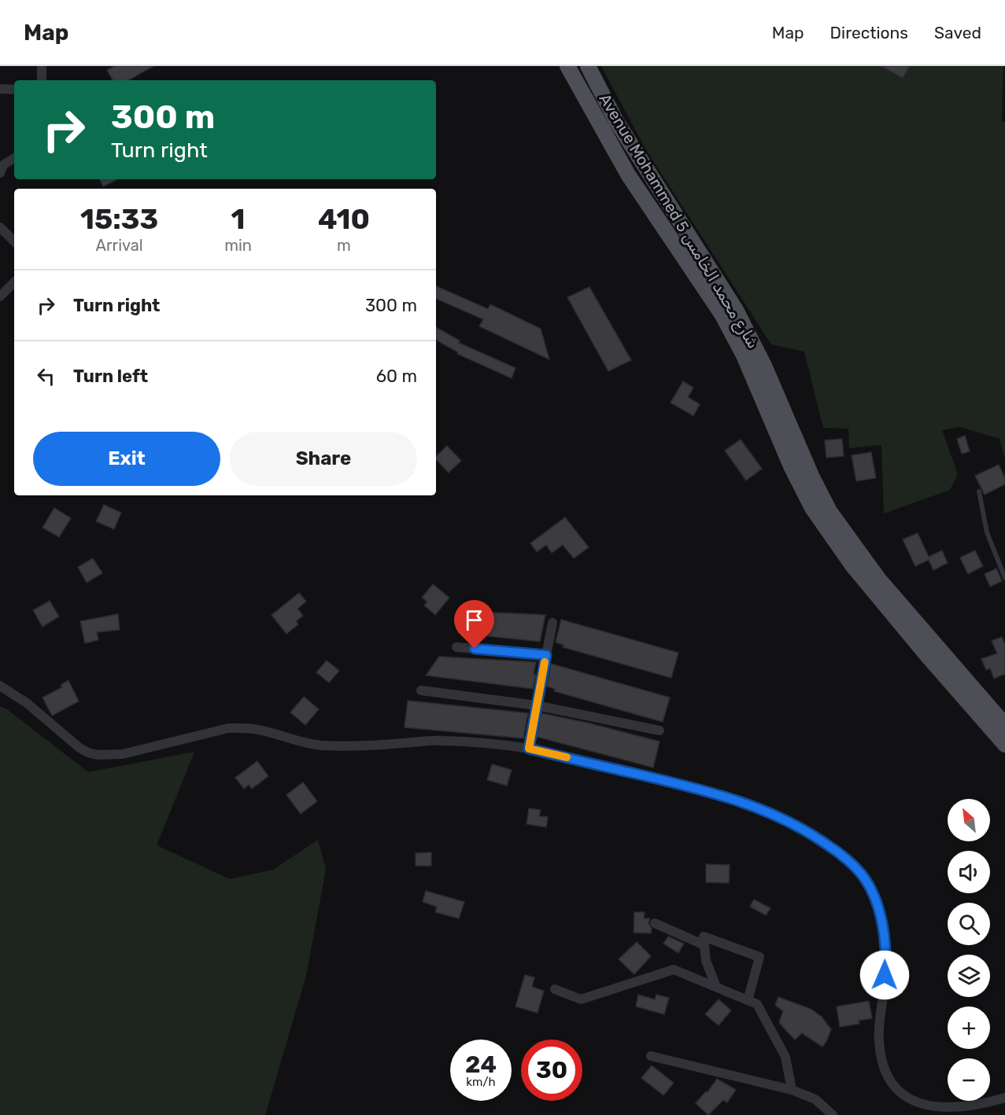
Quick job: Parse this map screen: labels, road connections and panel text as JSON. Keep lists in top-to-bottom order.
{
  "streets": {
    "main road": ["Avenue Mohammed 5 شارع محمد الخامس"]
  },
  "north": "top left",
  "page": {
    "header": "Map",
    "nav": ["Map", "Directions", "Saved"],
    "turn": ["300 m", "Turn right"],
    "eta": [
      "15:33",
      "Arrival",
      "1",
      "min",
      "410",
      "m"
    ],
    "list": [
      {
        "name": "Turn right",
        "value": "300 m"
      },
      {
        "name": "Turn left",
        "value": "60 m"
      }
    ],
    "buttons": ["Exit", "Share"],
    "map_buttons": ["+", "−"],
    "speed": "24 km/h",
    "limit": "30"
  }
}
